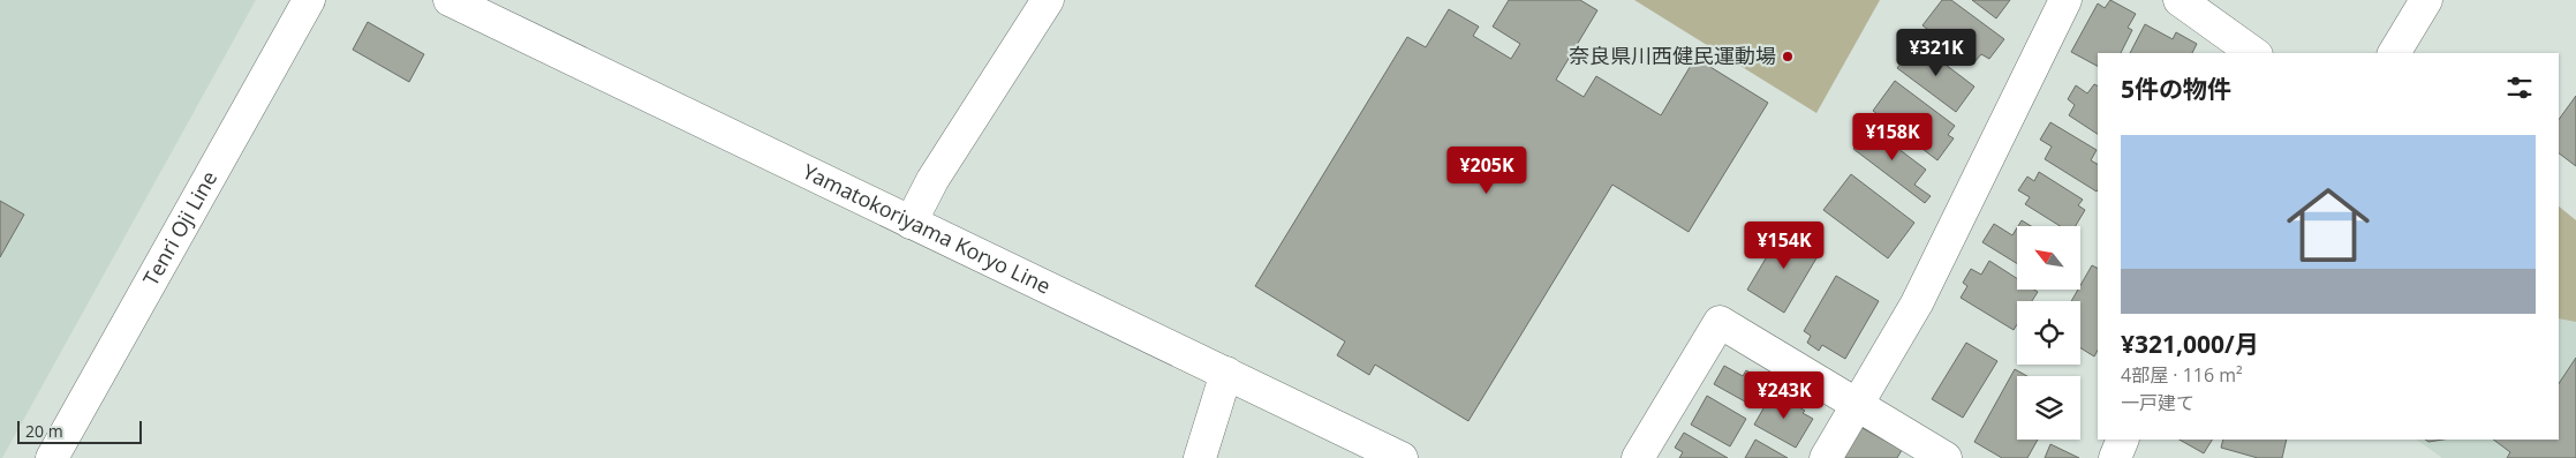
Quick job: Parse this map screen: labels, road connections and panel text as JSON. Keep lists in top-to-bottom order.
{
  "streets": {
    "main road": ["Tenri Oji Line", "Yamatokoriyama Koryo Line"]
  },
  "places": ["奈良県川西健民運動場"],
  "scale_bar": "20 m",
  "north": "top left",
  "page": {
    "price": [
      "¥321K",
      "¥158K",
      "¥205K",
      "¥154K",
      "¥243K"
    ],
    "heading": "5件の物件",
    "list": [
      {
        "name": "¥321,000/月",
        "note": "4部屋 · 116 m² · 一戸建て"
      }
    ],
    "scale": "20 m"
  }
}
